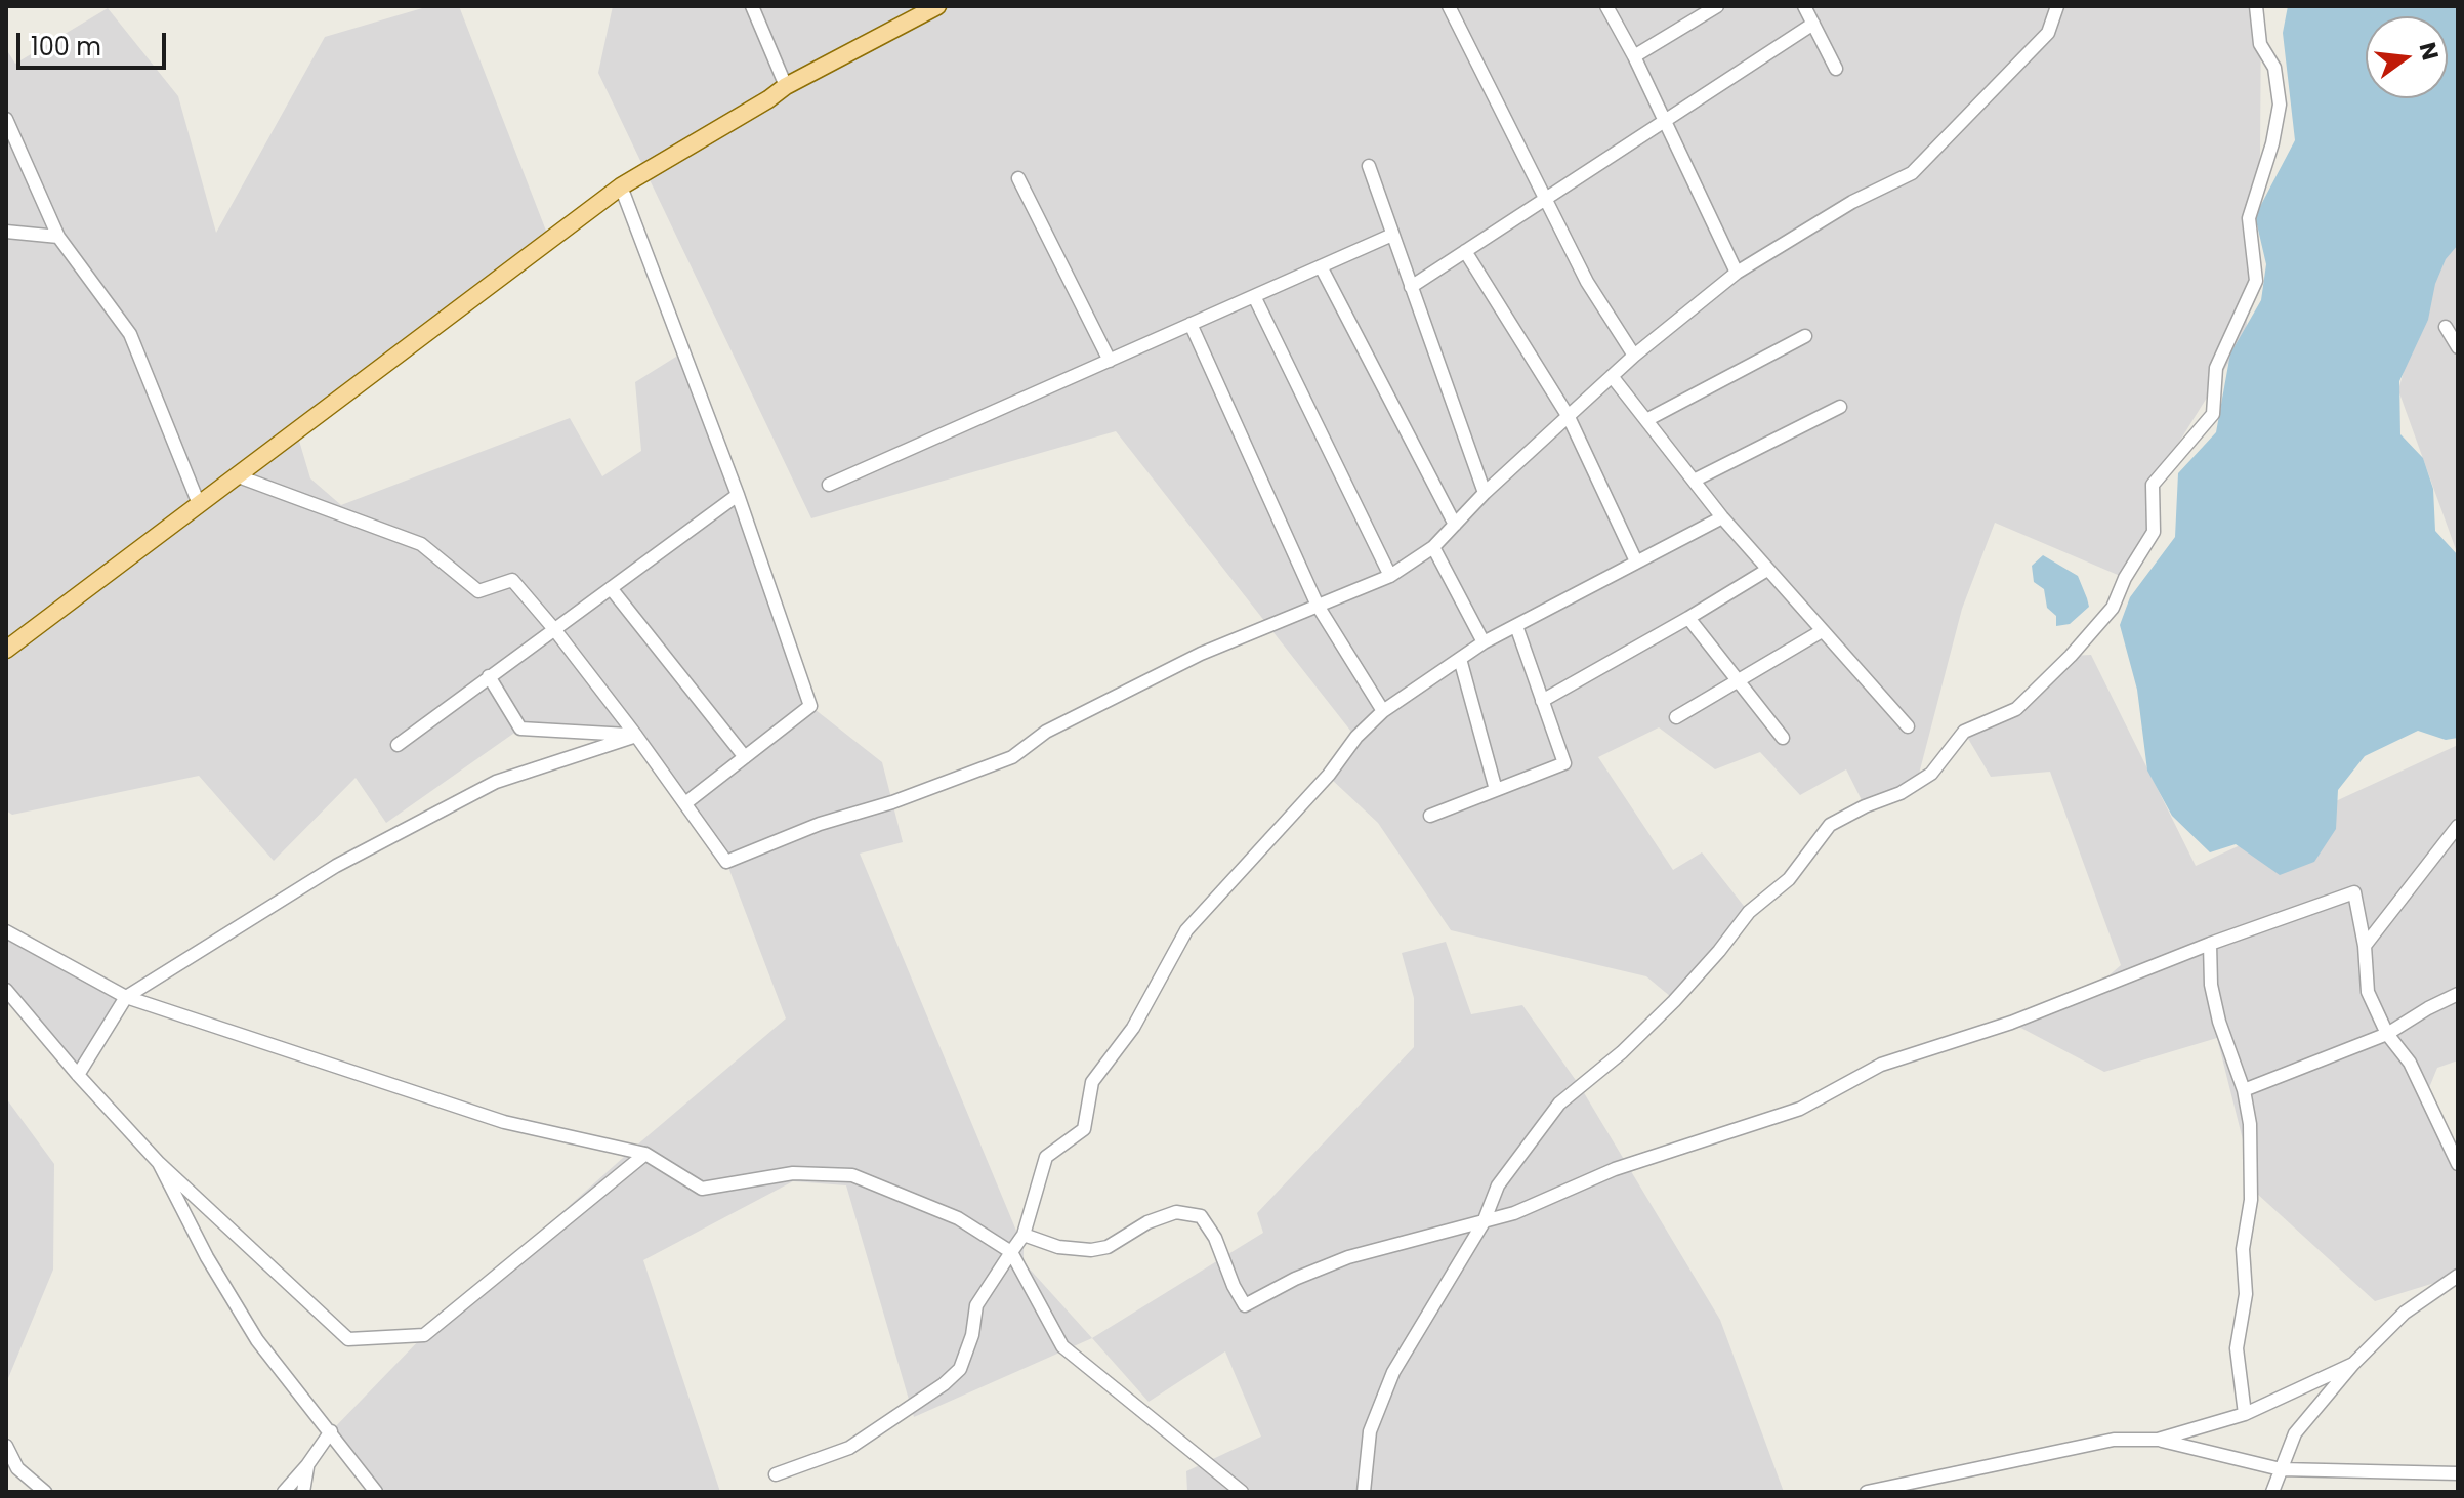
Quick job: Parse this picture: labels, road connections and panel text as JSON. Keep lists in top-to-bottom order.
{
  "scale_bar": "100 m",
  "north": "right"
}
